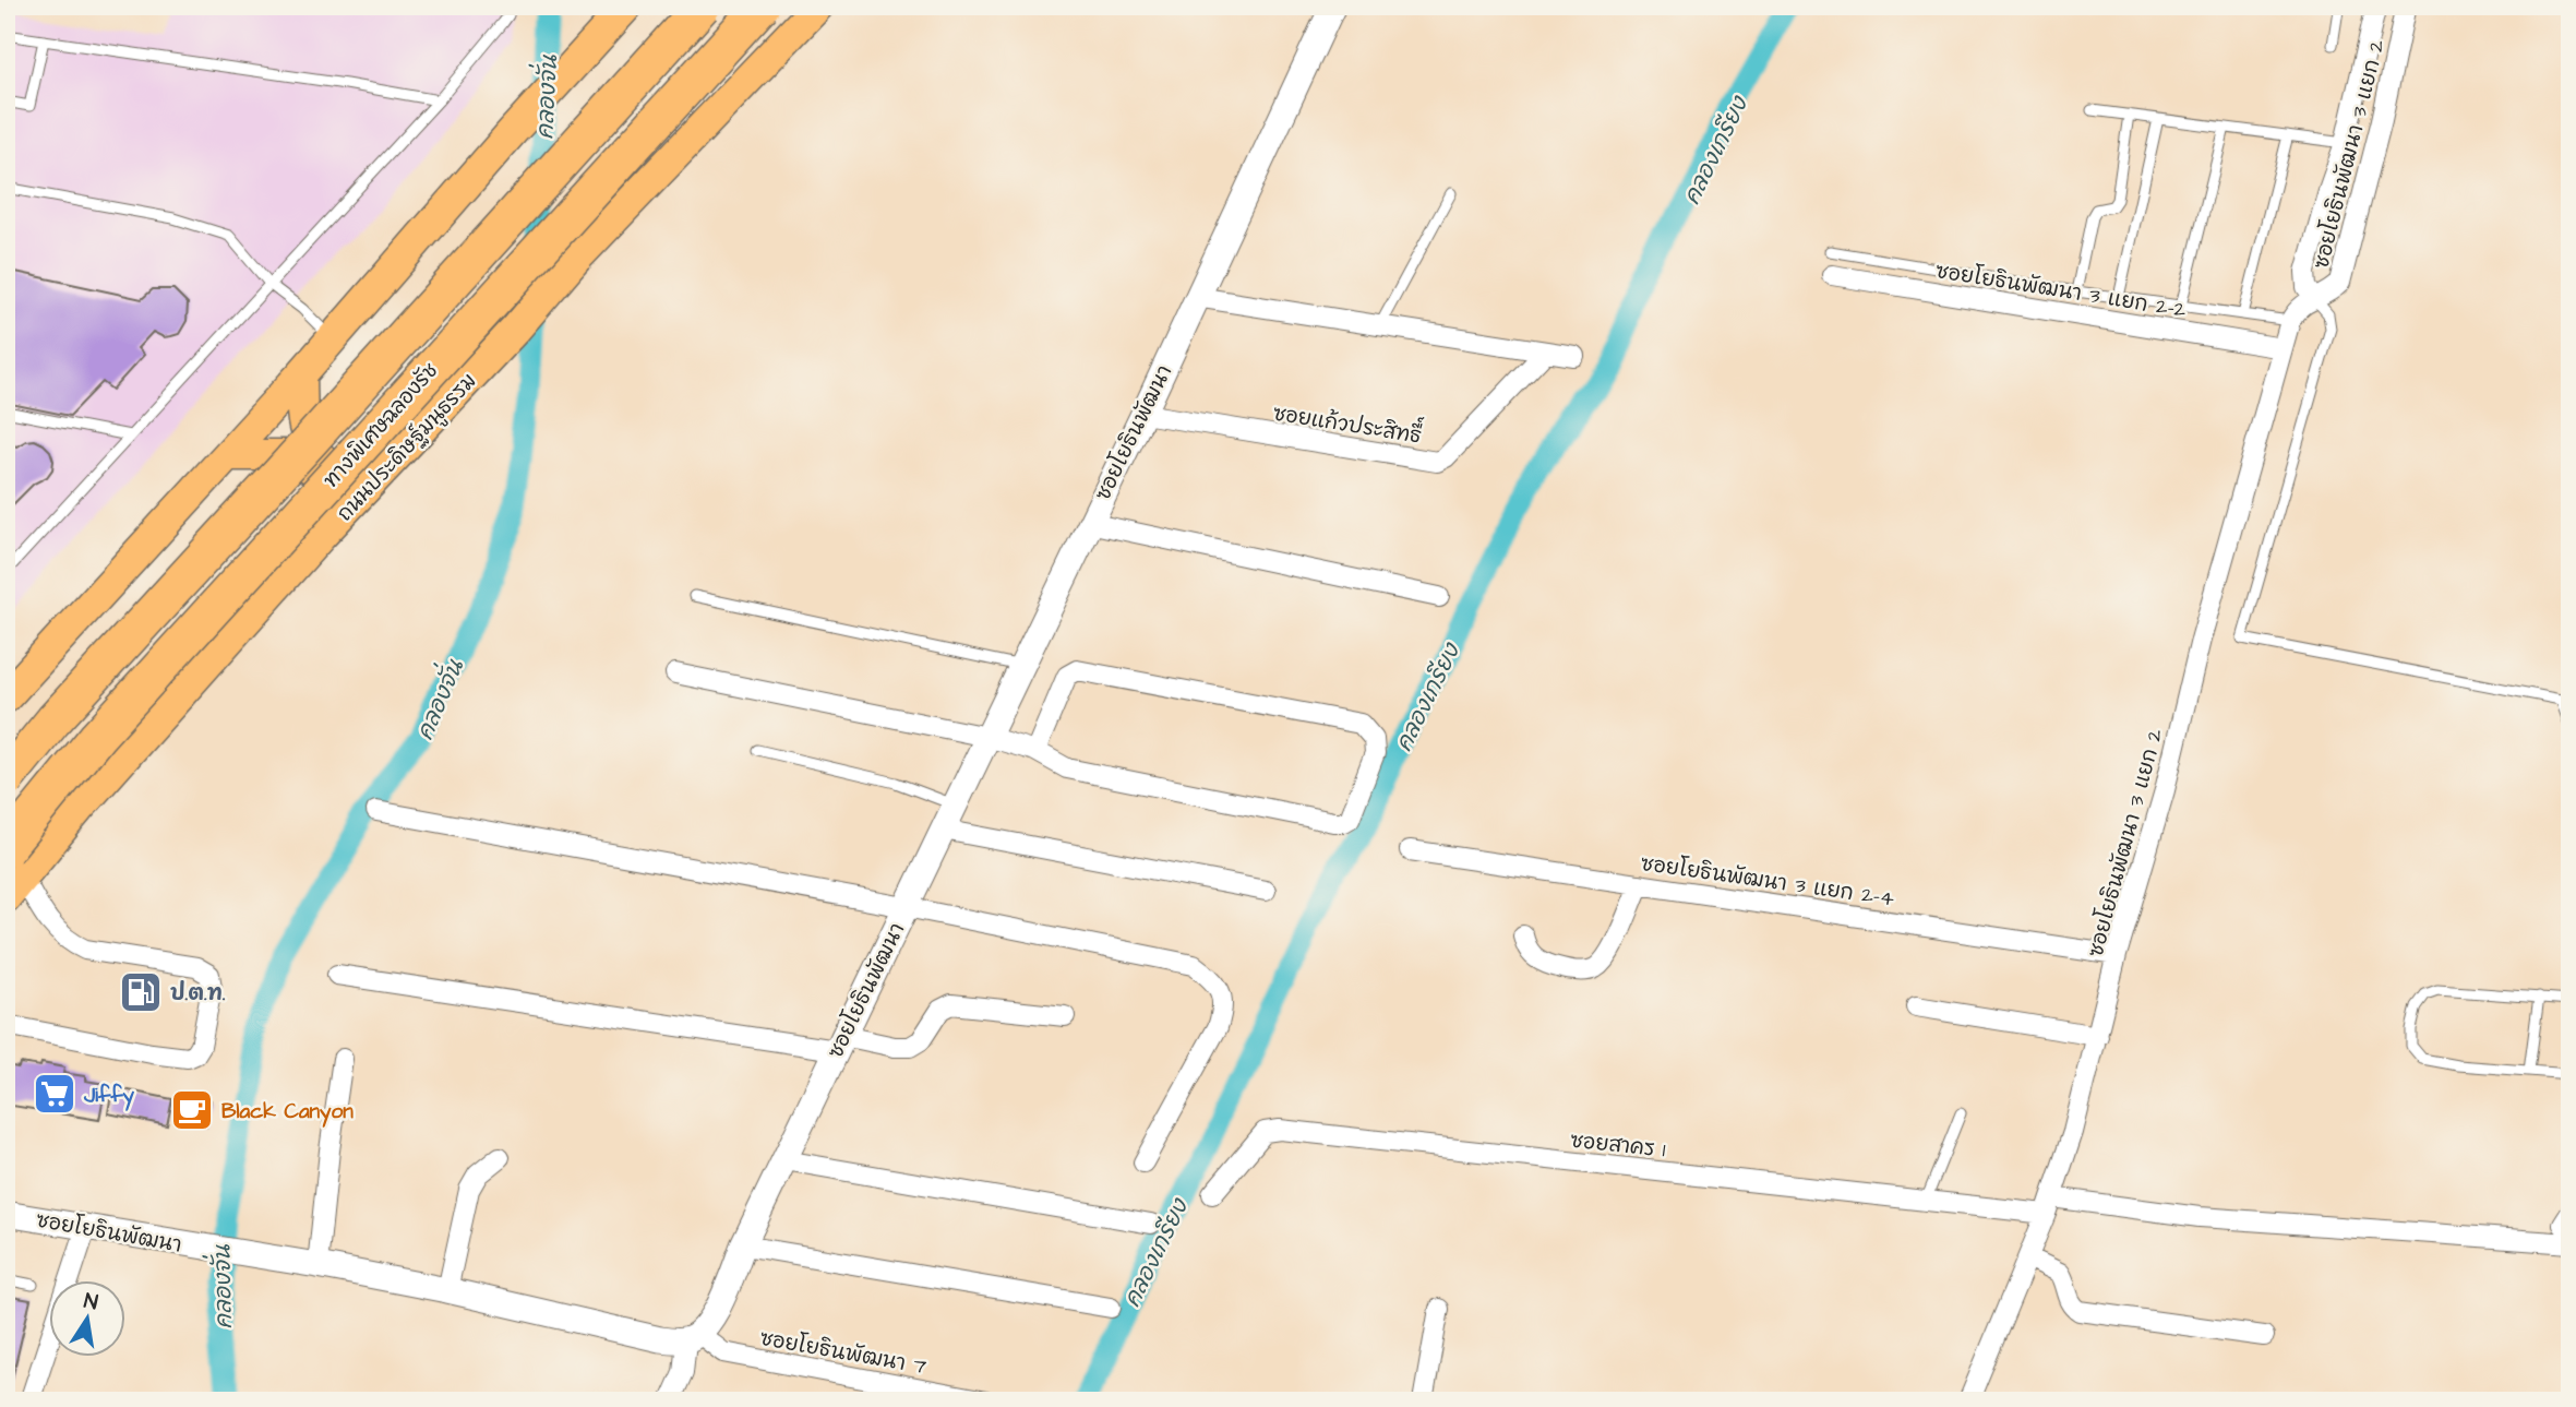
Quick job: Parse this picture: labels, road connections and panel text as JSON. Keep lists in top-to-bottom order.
{
  "streets": {
    "highway": ["ทางพิเศษฉลองรัช"],
    "main road": ["ถนนประดิษฐ์มนูธรรม"],
    "street": [
      "ซอยโยธินพัฒนา 3 แยก 2",
      "ซอยโยธินพัฒนา 3 แยก 2-2",
      "ซอยแก้วประสิทธื์",
      "ซอยโยธินพัฒนา",
      "ซอยโยธินพัฒนา 3 แยก 2-4",
      "ซอยสาคร 1",
      "ซอยโยธินพัฒนา 7"
    ]
  },
  "crossings": [
    ["ซอยโยธินพัฒนา 3 แยก 2", "ซอยโยธินพัฒนา 3 แยก 2-2"],
    ["ซอยโยธินพัฒนา 3 แยก 2", "ซอยโยธินพัฒนา 3 แยก 2-4"],
    ["ซอยโยธินพัฒนา 3 แยก 2", "ซอยสาคร 1"],
    ["ซอยแก้วประสิทธื์", "ซอยโยธินพัฒนา"],
    ["ทางพิเศษฉลองรัช", "ถนนประดิษฐ์มนูธรรม"],
    ["ซอยโยธินพัฒนา", "ซอยโยธินพัฒนา 7"]
  ],
  "water": ["คลองจั่น", "คลองเกรียง"],
  "places": {
    "fuel station": ["ป.ต.ท."],
    "supermarket": ["Jiffy"],
    "cafe": ["Black Canyon"]
  },
  "north": "top"
}
